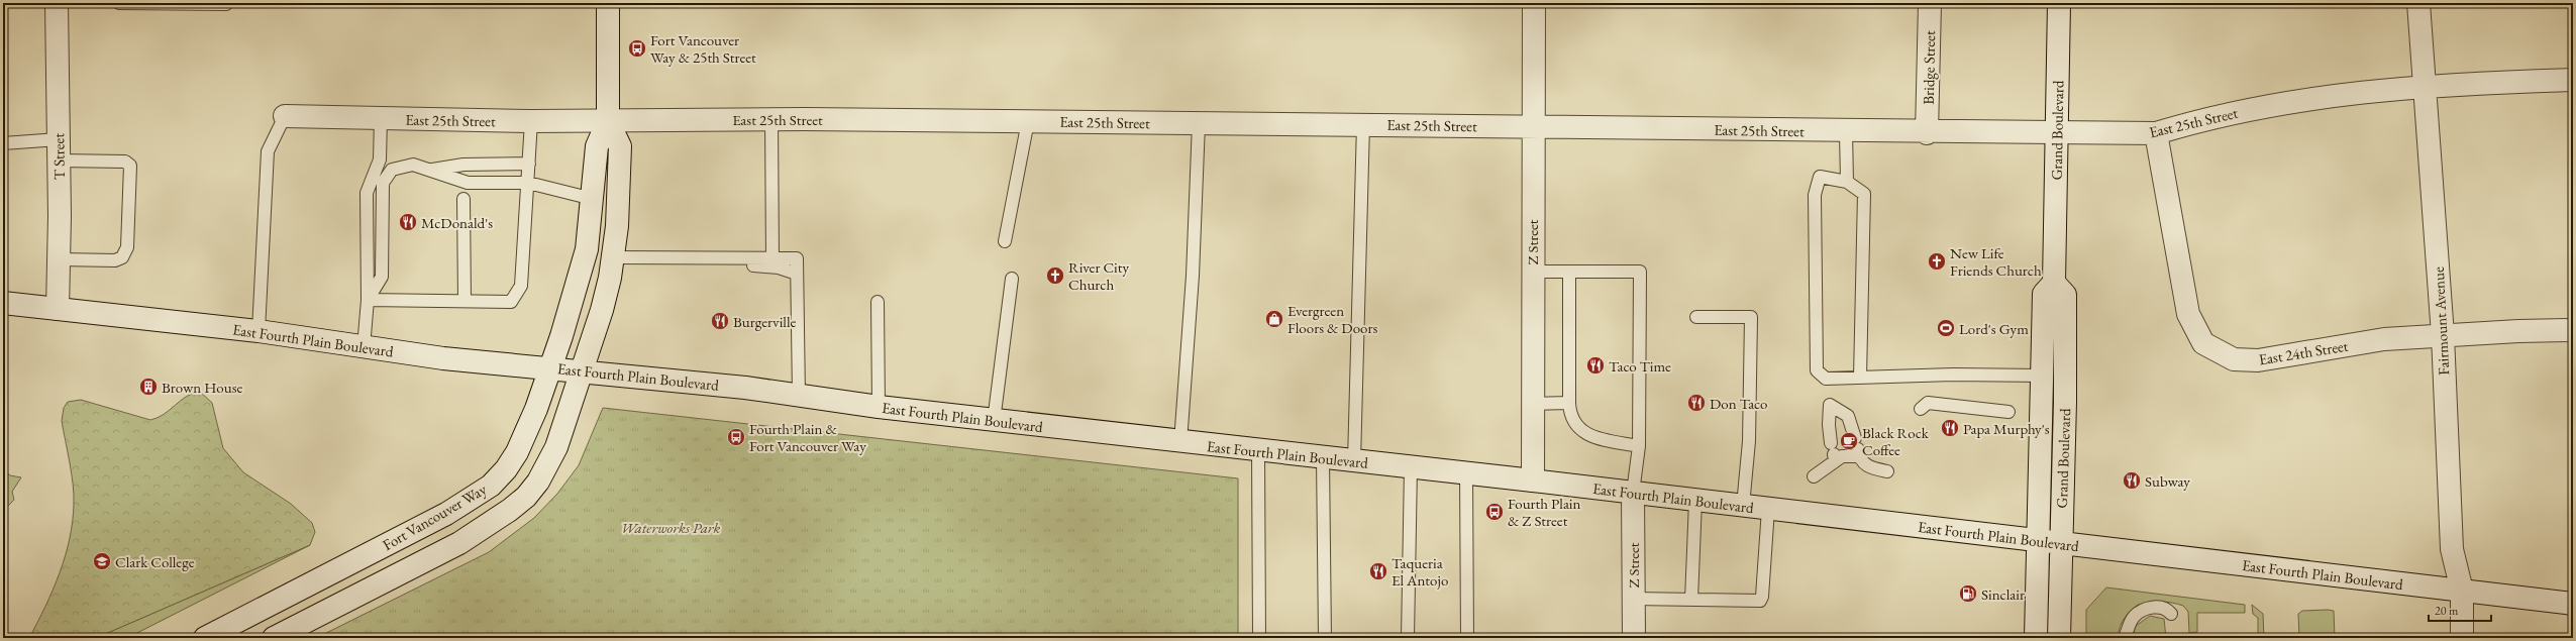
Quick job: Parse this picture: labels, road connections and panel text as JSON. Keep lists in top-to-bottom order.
{
  "streets": {
    "street": [
      "Bridge Street",
      "East 25th Street",
      "Grand Boulevard",
      "T Street",
      "Z Street",
      "Fairmount Avenue",
      "East Fourth Plain Boulevard",
      "East 24th Street",
      "Fort Vancouver Way"
    ]
  },
  "crossings": [
    ["Bridge Street", "East 25th Street"],
    ["East 25th Street", "Grand Boulevard"],
    ["East 25th Street", "Z Street"],
    ["East 25th Street", "Fairmount Avenue"],
    ["East 25th Street", "East 24th Street"],
    ["East 25th Street", "Fort Vancouver Way"],
    ["Grand Boulevard", "East Fourth Plain Boulevard"],
    ["T Street", "East Fourth Plain Boulevard"],
    ["Z Street", "East Fourth Plain Boulevard"],
    ["Fairmount Avenue", "East Fourth Plain Boulevard"],
    ["Fairmount Avenue", "East 24th Street"],
    ["East Fourth Plain Boulevard", "Fort Vancouver Way"]
  ],
  "parks": ["Waterworks Park"],
  "places": {
    "bus stop": ["Fort Vancouver Way & 25th Street", "Fourth Plain & Fort Vancouver Way", "Fourth Plain & Z Street"],
    "restaurant": [
      "McDonald's",
      "Burgerville",
      "Taco Time",
      "Don Taco",
      "Papa Murphy's",
      "Subway",
      "Taqueria El Antojo"
    ],
    "church": ["New Life Friends Church", "River City Church"],
    "shop": ["Evergreen Floors & Doors"],
    "sports": ["Lord's Gym"],
    "building": ["Brown House"],
    "cafe": ["Black Rock Coffee"],
    "school or university": ["Clark College"],
    "fuel station": ["Sinclair"]
  },
  "scale_bar": "20 m"
}
